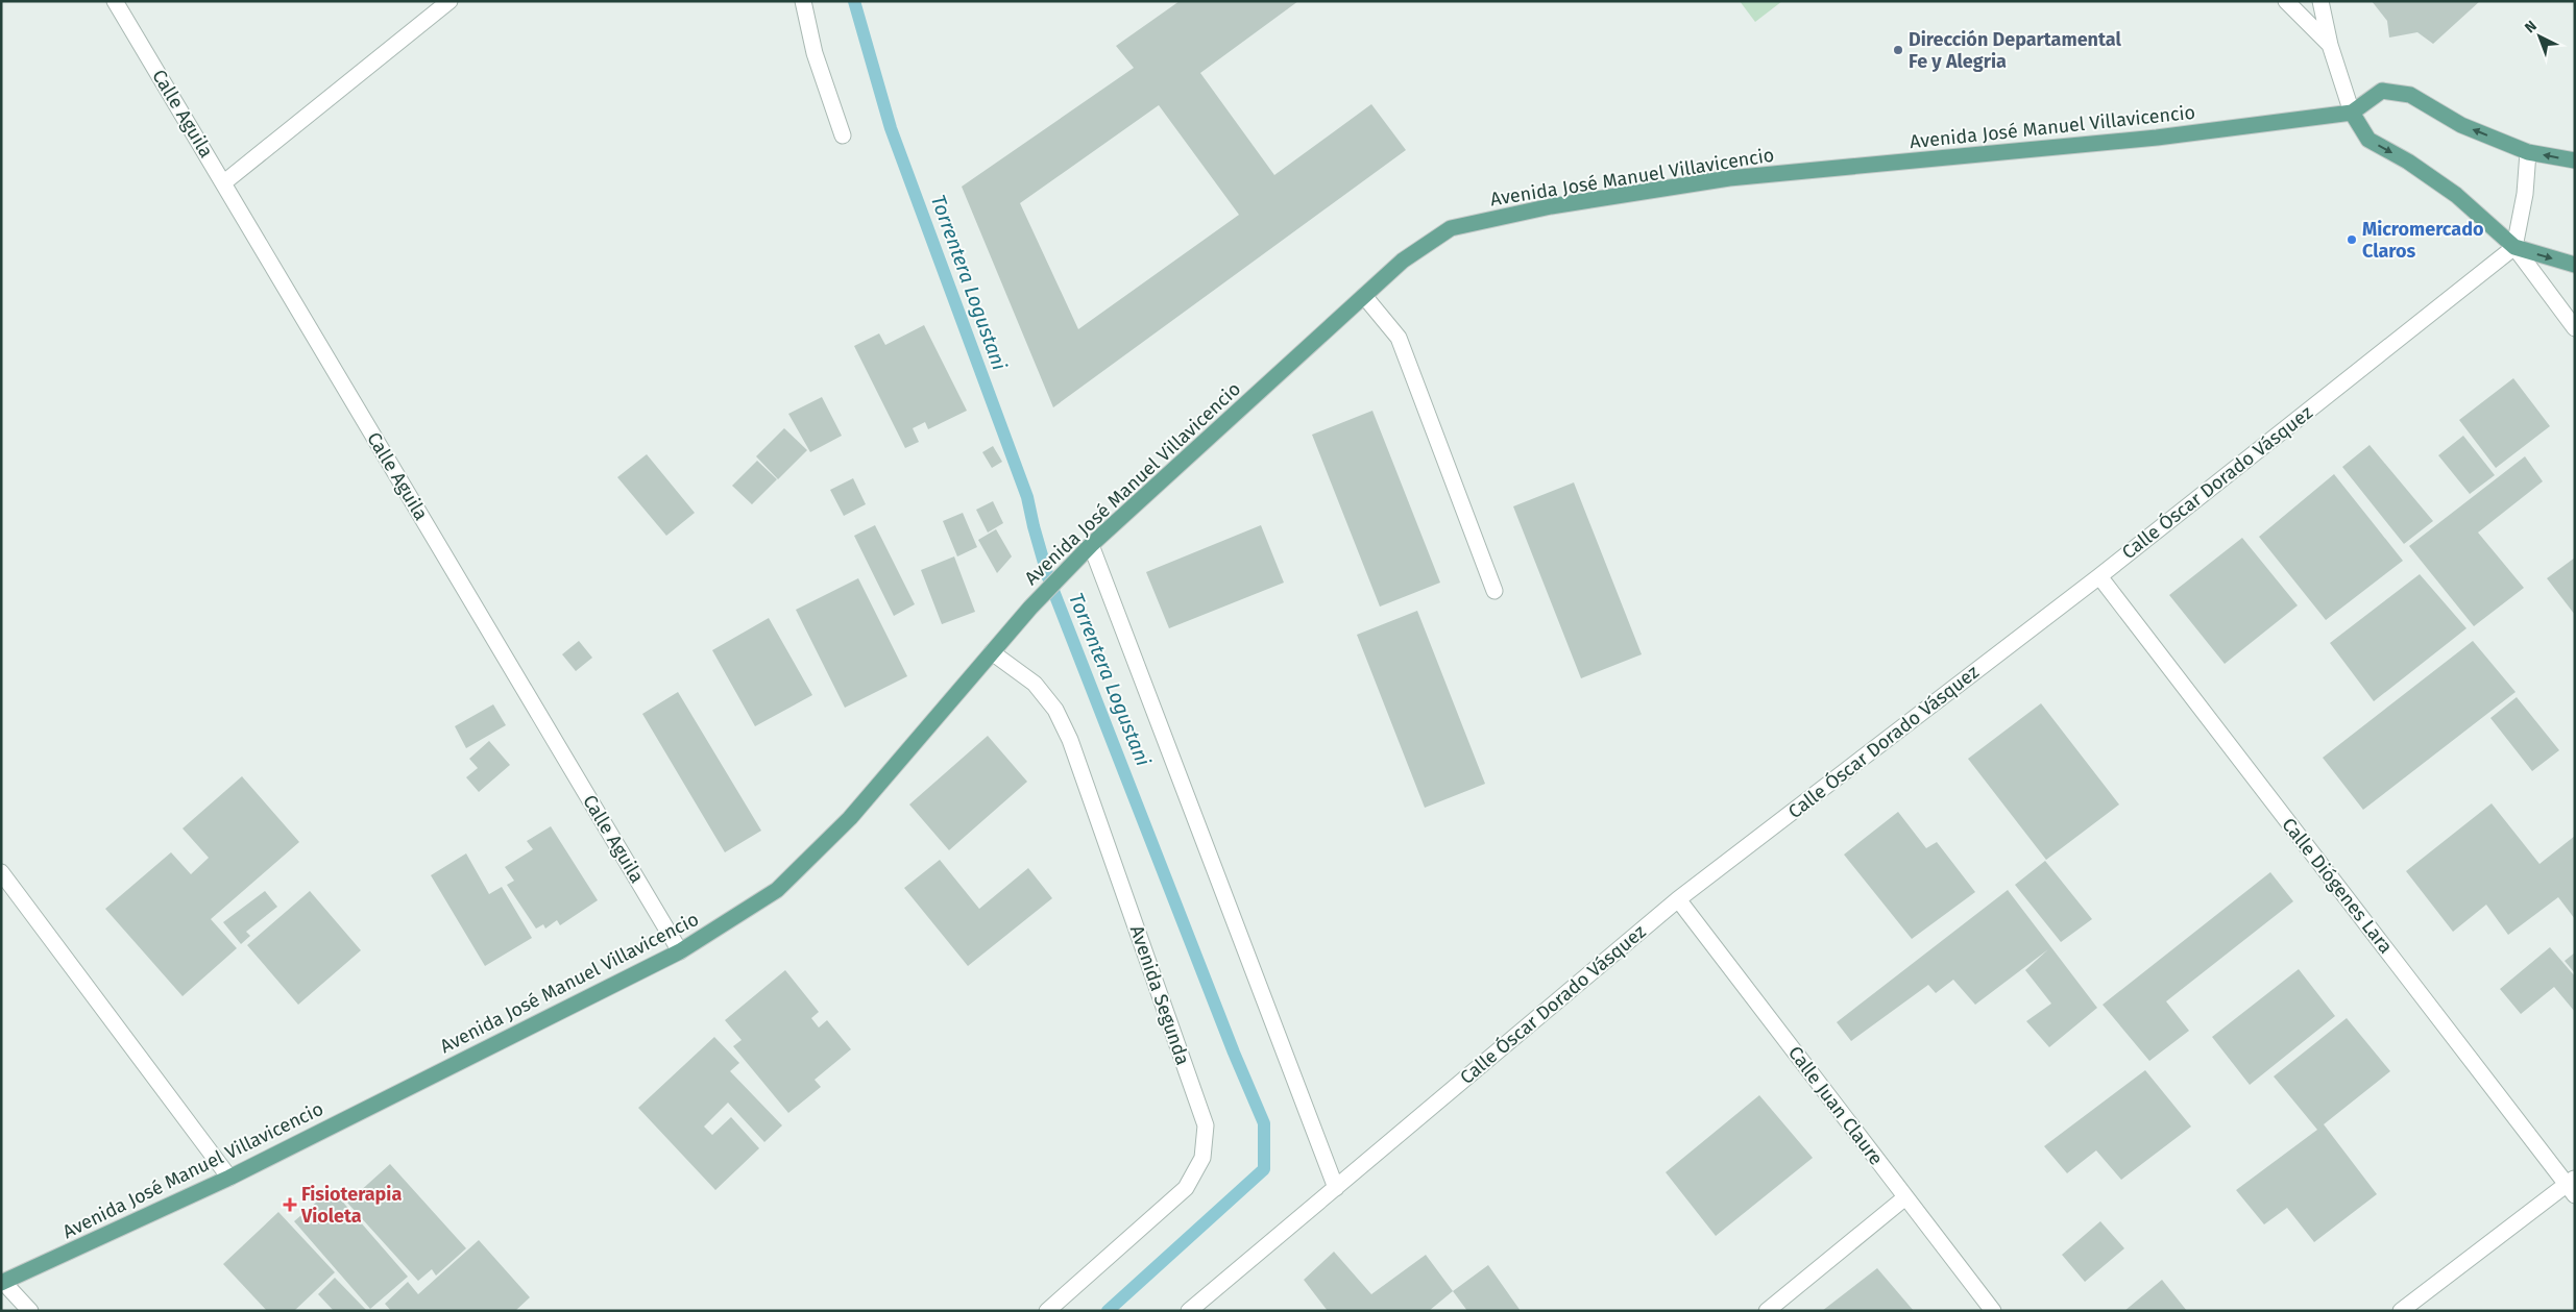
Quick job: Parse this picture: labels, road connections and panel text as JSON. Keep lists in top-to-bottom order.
{
  "streets": {
    "main road": ["Avenida José Manuel Villavicencio"],
    "street": [
      "Calle Aguila",
      "Calle Óscar Dorado Vásquez",
      "Calle Diógenes Lara",
      "Avenida Segunda",
      "Calle Juan Claure"
    ]
  },
  "crossings": [
    ["Calle Aguila", "Avenida José Manuel Villavicencio"],
    ["Avenida José Manuel Villavicencio", "Avenida Segunda"],
    ["Calle Óscar Dorado Vásquez", "Calle Diógenes Lara"],
    ["Calle Óscar Dorado Vásquez", "Calle Juan Claure"]
  ],
  "water": ["Torrentera Logustani"],
  "places": {
    "other": ["Dirección Departamental Fe y Alegria", "Micromercado Claros"],
    "health": ["Fisioterapia Violeta"]
  },
  "north": "top left"
}
